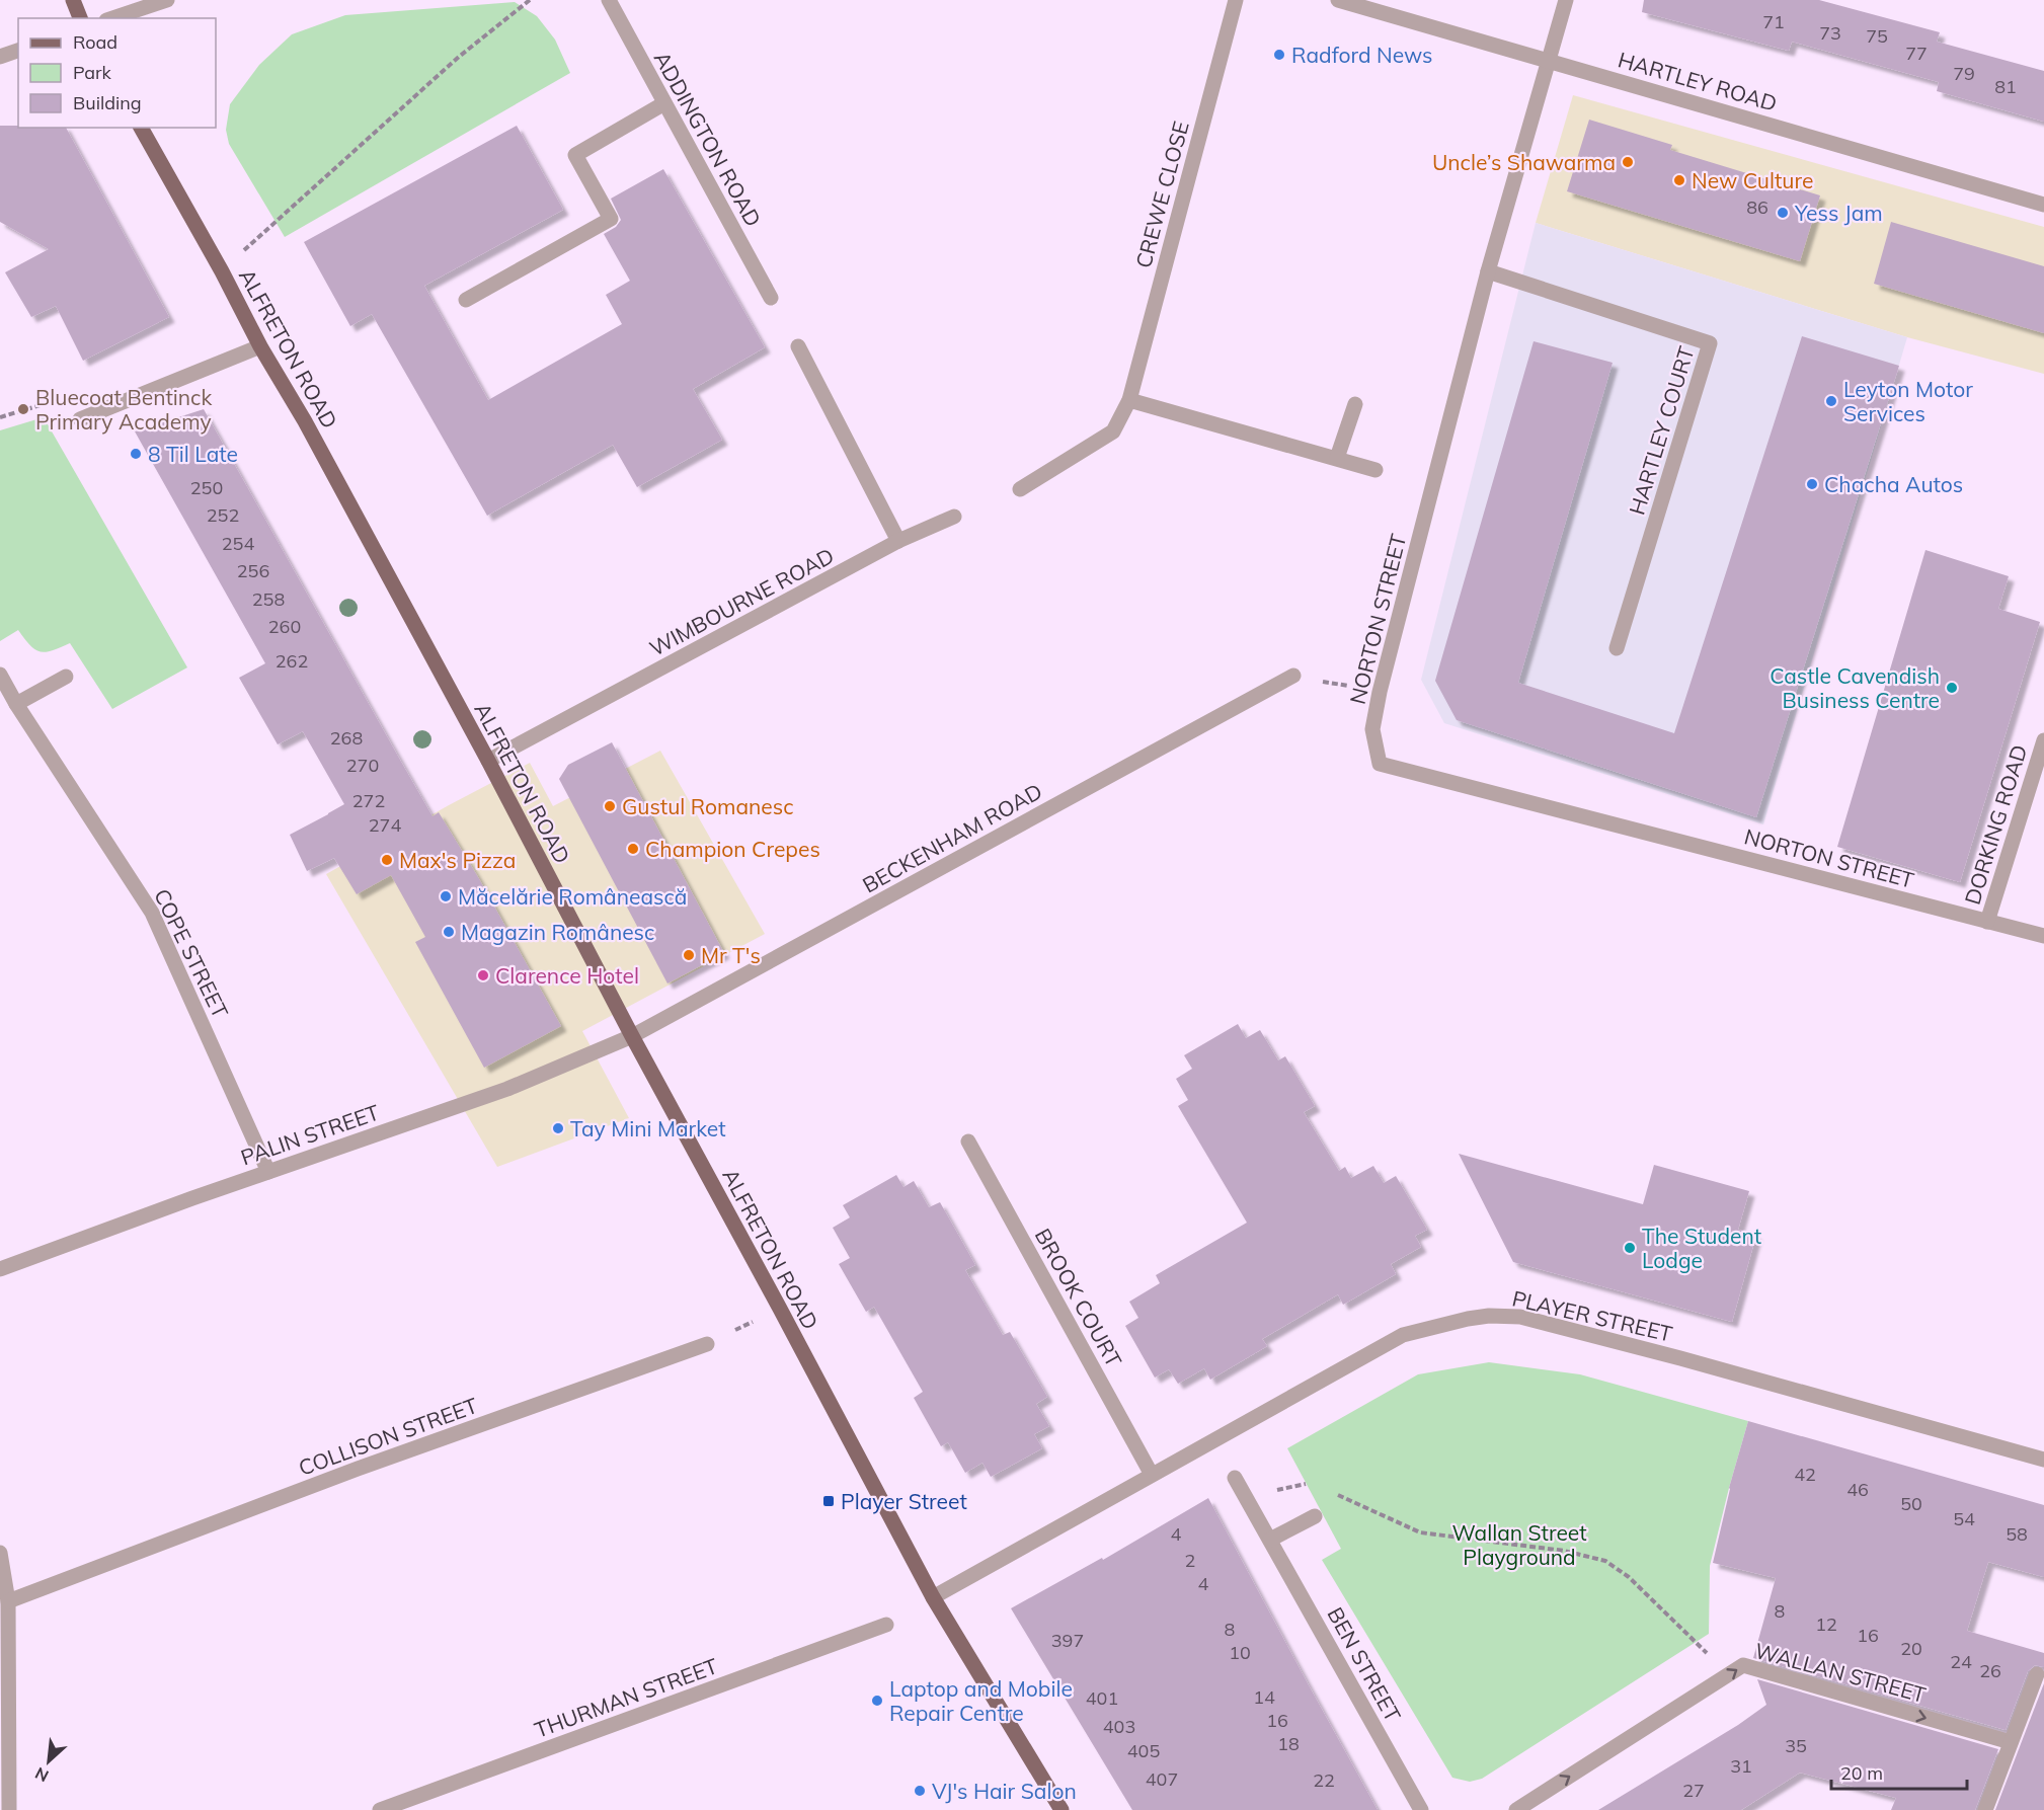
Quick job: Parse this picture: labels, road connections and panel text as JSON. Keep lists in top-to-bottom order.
{
  "streets": {
    "main road": ["ALFRETON ROAD"],
    "street": [
      "HARTLEY ROAD",
      "ADDINGTON ROAD",
      "CREWE CLOSE",
      "HARTLEY COURT",
      "WIMBOURNE ROAD",
      "NORTON STREET",
      "DORKING ROAD",
      "BECKENHAM ROAD",
      "COPE STREET",
      "PALIN STREET",
      "BROOK COURT",
      "PLAYER STREET",
      "COLLISON STREET",
      "BEN STREET",
      "WALLAN STREET",
      "THURMAN STREET"
    ]
  },
  "crossings": [
    ["HARTLEY ROAD", "NORTON STREET"],
    ["ALFRETON ROAD", "WIMBOURNE ROAD"],
    ["ALFRETON ROAD", "BECKENHAM ROAD"],
    ["ALFRETON ROAD", "PALIN STREET"],
    ["ALFRETON ROAD", "PLAYER STREET"],
    ["HARTLEY COURT", "NORTON STREET"],
    ["NORTON STREET", "DORKING ROAD"],
    ["BECKENHAM ROAD", "PALIN STREET"],
    ["COPE STREET", "PALIN STREET"],
    ["BROOK COURT", "PLAYER STREET"]
  ],
  "one_way": ["WALLAN STREET"],
  "parks": ["Wallan Street Playground"],
  "places": {
    "other": [
      "Radford News",
      "Uncle’s Shawarma",
      "New Culture",
      "Yess Jam",
      "Leyton Motor Services",
      "Bluecoat Bentinck Primary Academy",
      "8 Til Late",
      "Chacha Autos",
      "Castle Cavendish Business Centre",
      "Gustul Romanesc",
      "Champion Crepes",
      "Max's Pizza",
      "Măcelărie Românească",
      "Magazin Românesc",
      "Mr T's",
      "Clarence Hotel",
      "Tay Mini Market",
      "The Student Lodge",
      "Laptop and Mobile Repair Centre",
      "VJ's Hair Salon"
    ],
    "transit": ["Player Street"]
  },
  "house_numbers": [
    "71",
    "73",
    "75",
    "77",
    "79",
    "81",
    "86",
    "250",
    "252",
    "254",
    "256",
    "258",
    "260",
    "262",
    "268",
    "270",
    "272",
    "274",
    "42",
    "46",
    "50",
    "54",
    "4",
    "58",
    "2",
    "4",
    "8",
    "12",
    "8",
    "16",
    "397",
    "20",
    "10",
    "24",
    "26",
    "14",
    "401",
    "16",
    "403",
    "18",
    "35",
    "405",
    "31",
    "407",
    "22",
    "27"
  ],
  "legend": ["Road", "Park", "Building"],
  "scale_bar": "20 m",
  "north": "bottom left"
}
